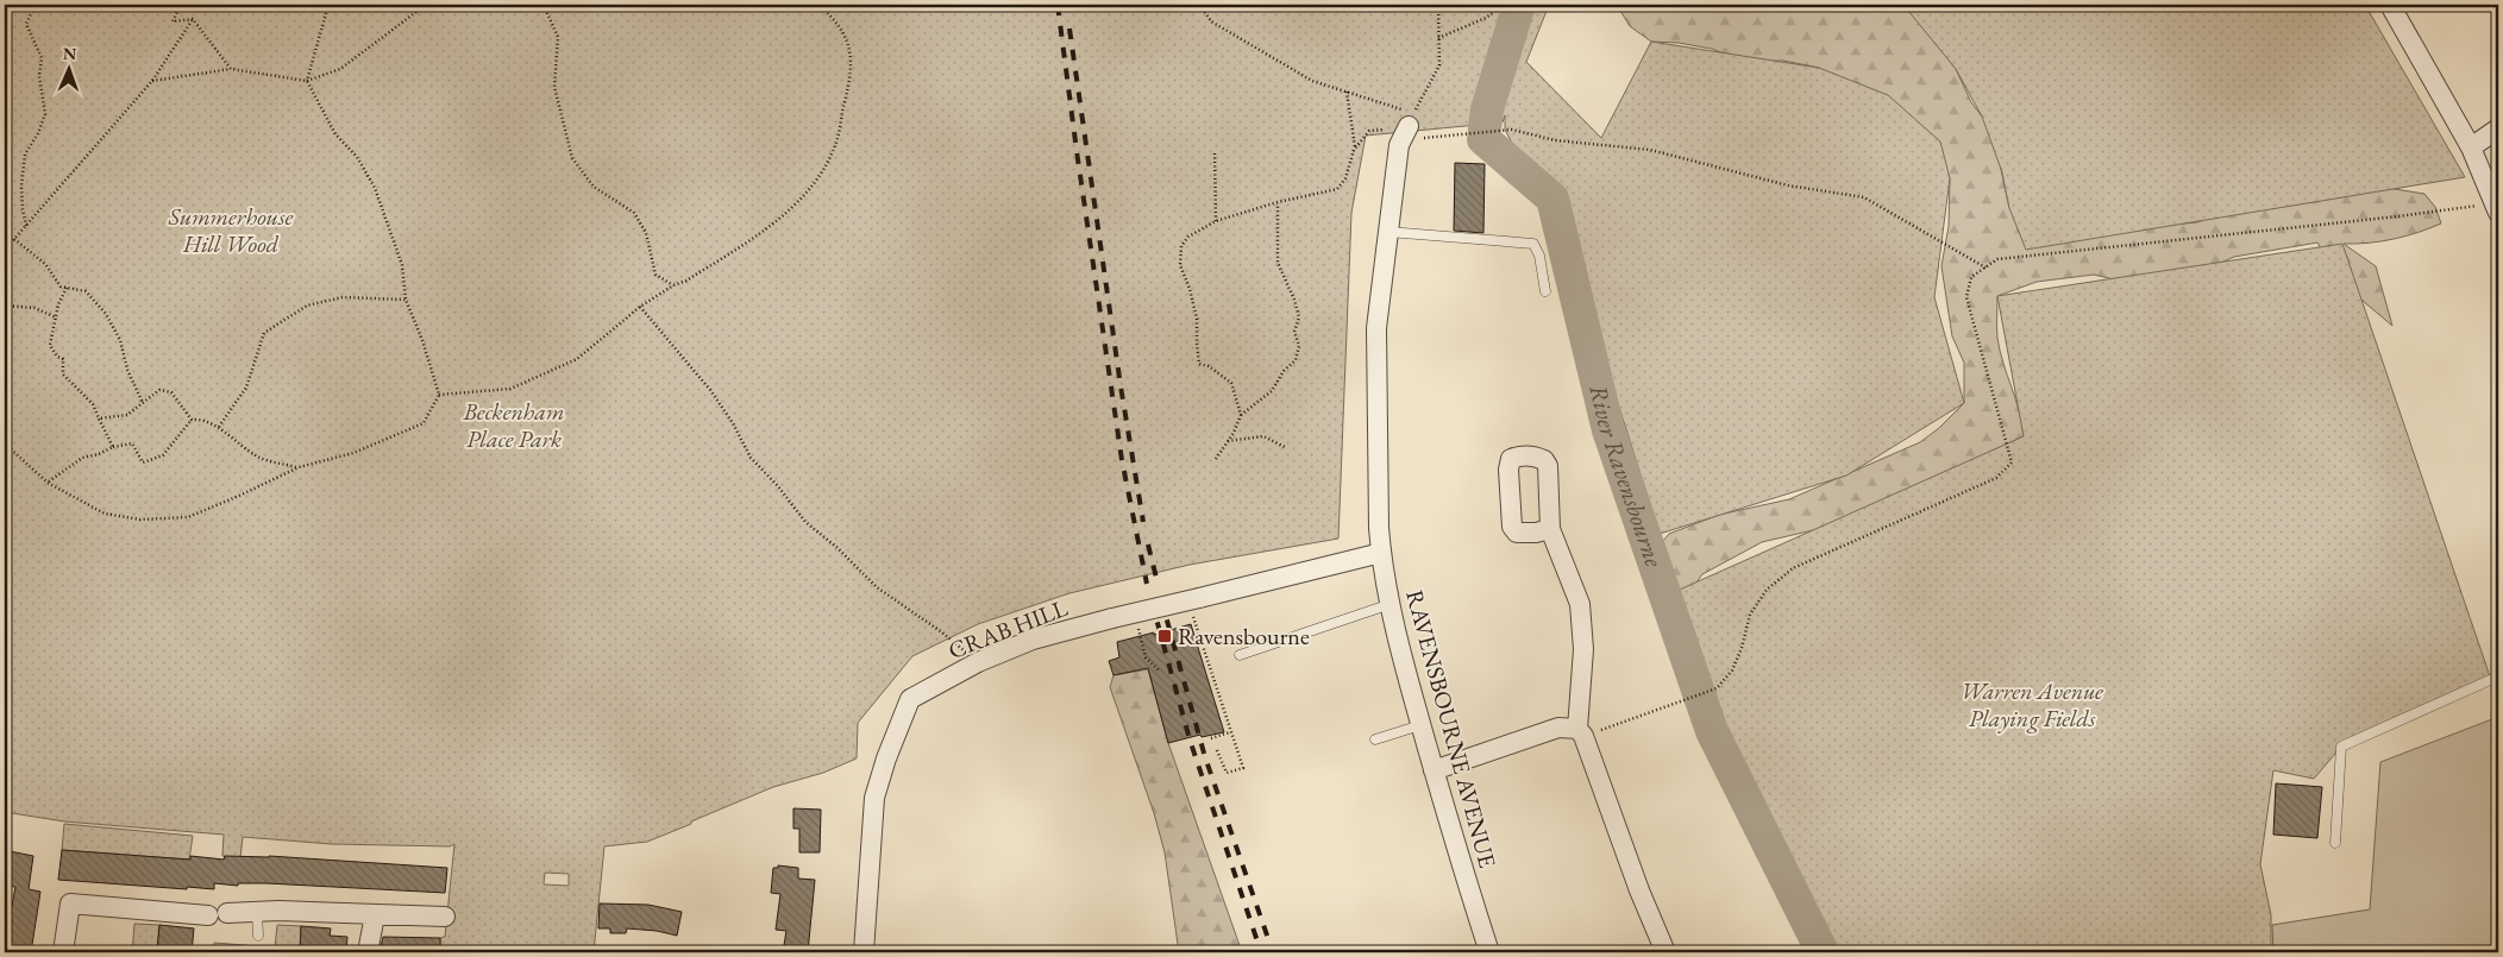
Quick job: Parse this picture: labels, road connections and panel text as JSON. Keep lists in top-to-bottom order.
{
  "streets": {
    "street": ["CRAB HILL", "RAVENSBOURNE AVENUE"]
  },
  "crossings": [
    ["CRAB HILL", "RAVENSBOURNE AVENUE"]
  ],
  "water": ["River Ravensbourne"],
  "parks": ["Summerhouse Hill Wood", "Beckenham Place Park", "Warren Avenue Playing Fields"],
  "places": {
    "transit": ["Ravensbourne"]
  },
  "north": "top"
}
